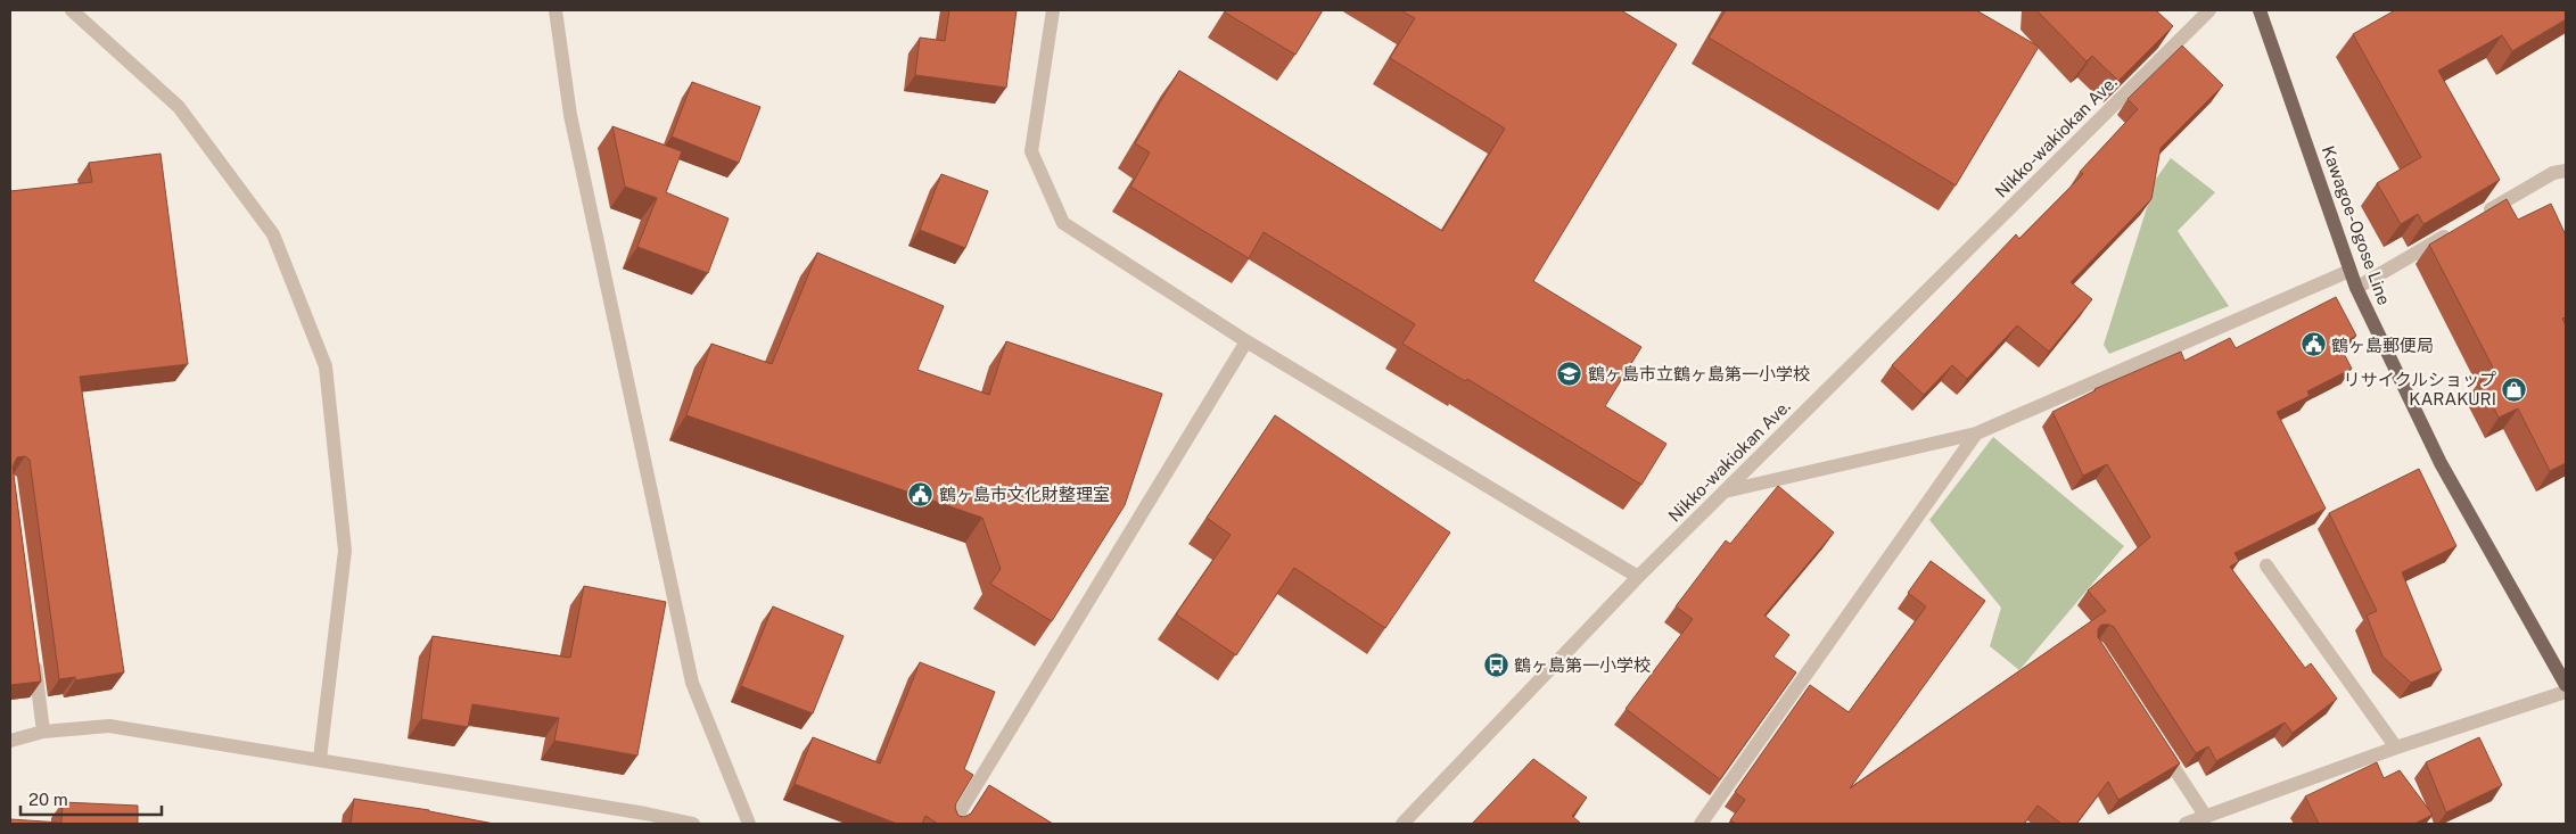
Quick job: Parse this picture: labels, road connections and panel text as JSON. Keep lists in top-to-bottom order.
{
  "streets": {
    "main road": ["Kawagoe-Ogose Line"],
    "street": ["Nikko-wakiokan Ave."]
  },
  "places": {
    "public building": ["鶴ヶ島郵便局", "鶴ヶ島市文化財整理室"],
    "school or university": ["鶴ヶ島市立鶴ヶ島第一小学校"],
    "shop": ["リサイクルショップ KARAKURI"],
    "bus stop": ["鶴ヶ島第一小学校"]
  },
  "scale_bar": "20 m"
}
